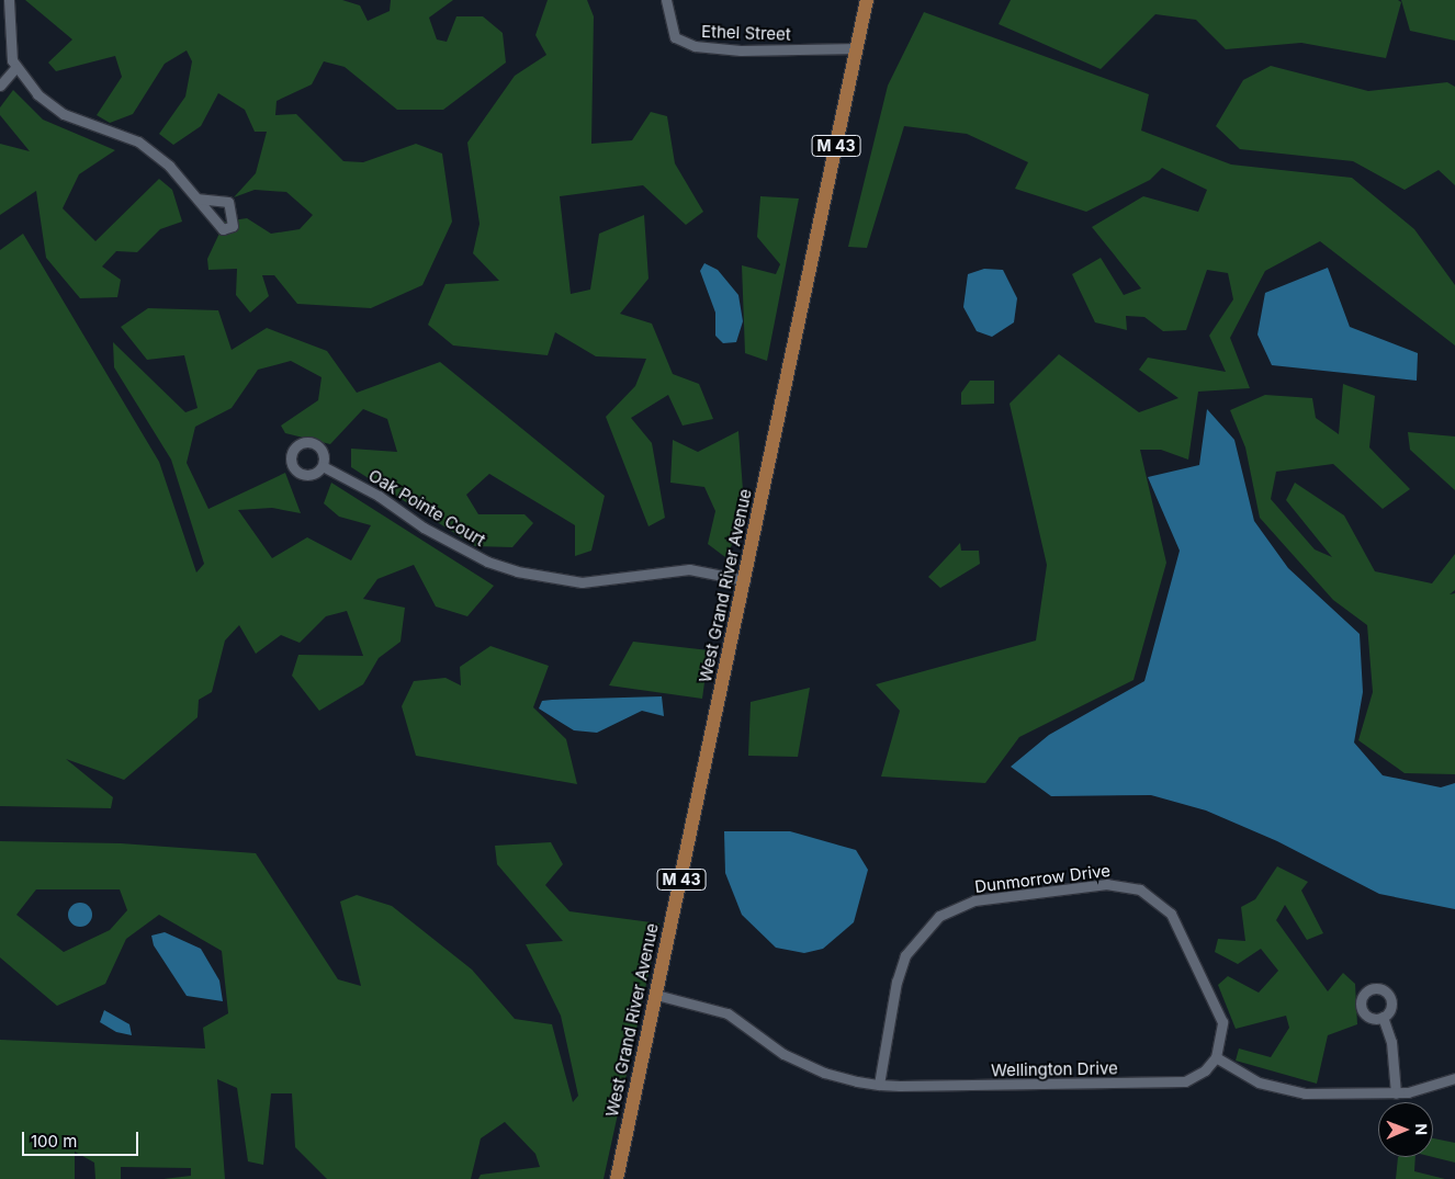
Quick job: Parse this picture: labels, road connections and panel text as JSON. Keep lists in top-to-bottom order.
{
  "streets": {
    "main road": ["M 43", "West Grand River Avenue"],
    "street": [
      "Ethel Street",
      "Oak Pointe Court",
      "Dunmorrow Drive",
      "Wellington Drive"
    ]
  },
  "crossings": [
    ["Ethel Street", "West Grand River Avenue"],
    ["Oak Pointe Court", "West Grand River Avenue"],
    ["West Grand River Avenue", "Wellington Drive"],
    ["Dunmorrow Drive", "Wellington Drive"]
  ],
  "scale_bar": "100 m",
  "north": "right"
}
